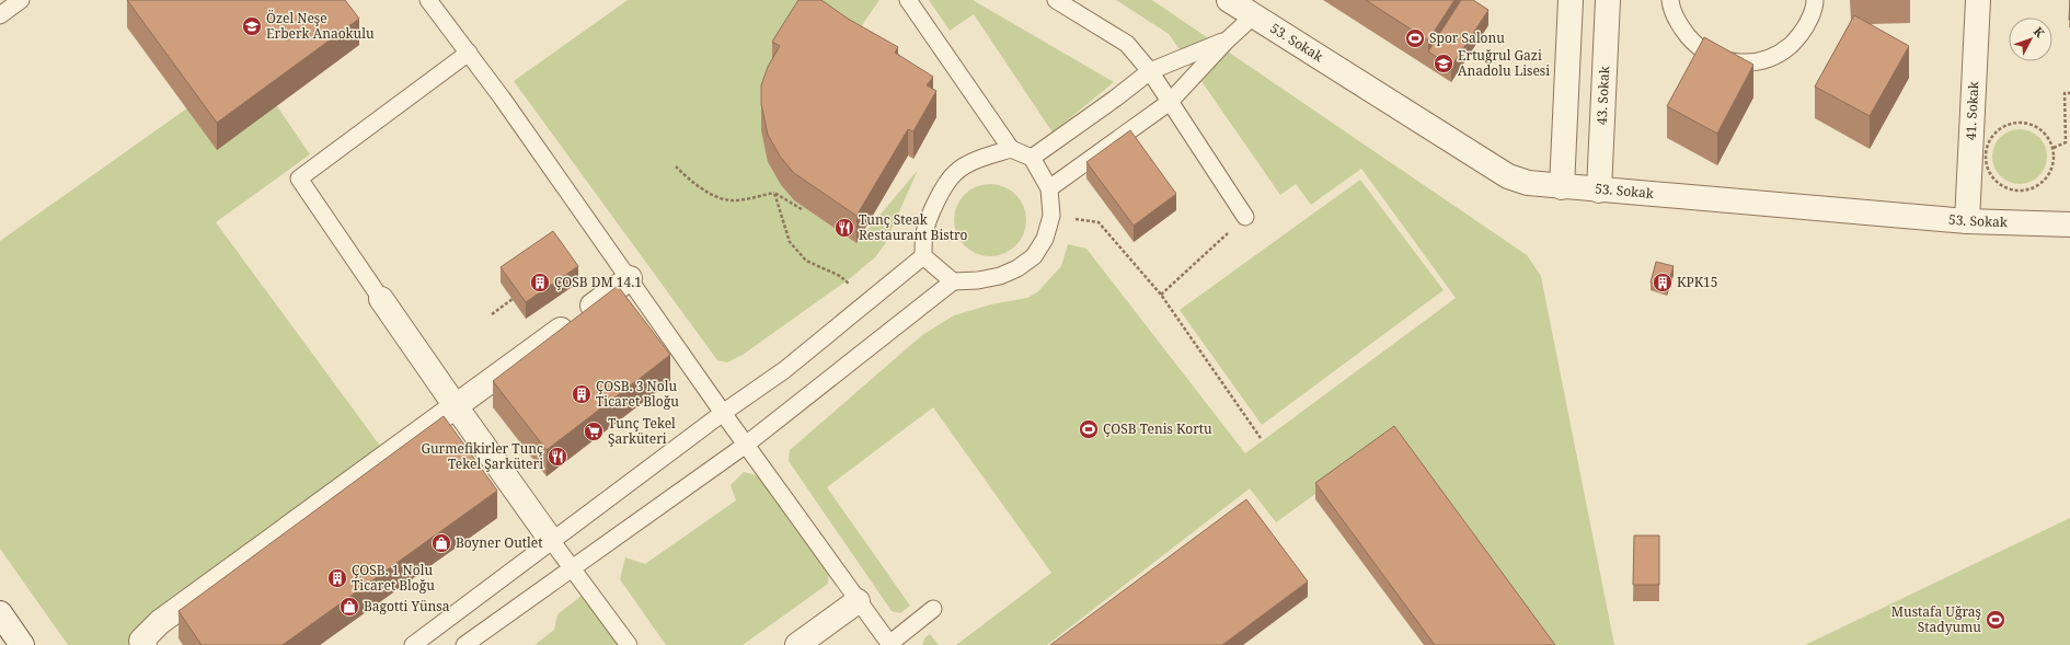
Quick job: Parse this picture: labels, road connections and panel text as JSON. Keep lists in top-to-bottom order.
{
  "streets": {
    "street": ["53. Sokak", "43. Sokak", "41. Sokak"]
  },
  "crossings": [
    ["53. Sokak", "43. Sokak"],
    ["53. Sokak", "41. Sokak"]
  ],
  "places": {
    "school or university": ["Özel Neşe Erberk Anaokulu", "Ertuğrul Gazi Anadolu Lisesi"],
    "sports": ["Spor Salonu", "ÇOSB Tenis Kortu", "Mustafa Uğraş Stadyumu"],
    "restaurant": ["Tunç Steak Restaurant Bistro", "Gurmefikirler Tunç Tekel Şarküteri"],
    "building": [
      "ÇOSB DM 14.1",
      "KPK15",
      "ÇOSB. 3 Nolu Ticaret Bloğu",
      "ÇOSB. 1 Nolu Ticaret Bloğu"
    ],
    "supermarket": ["Tunç Tekel Şarküteri"],
    "shop": ["Boyner Outlet", "Bagotti Yünsa"]
  },
  "north": "top right"
}
